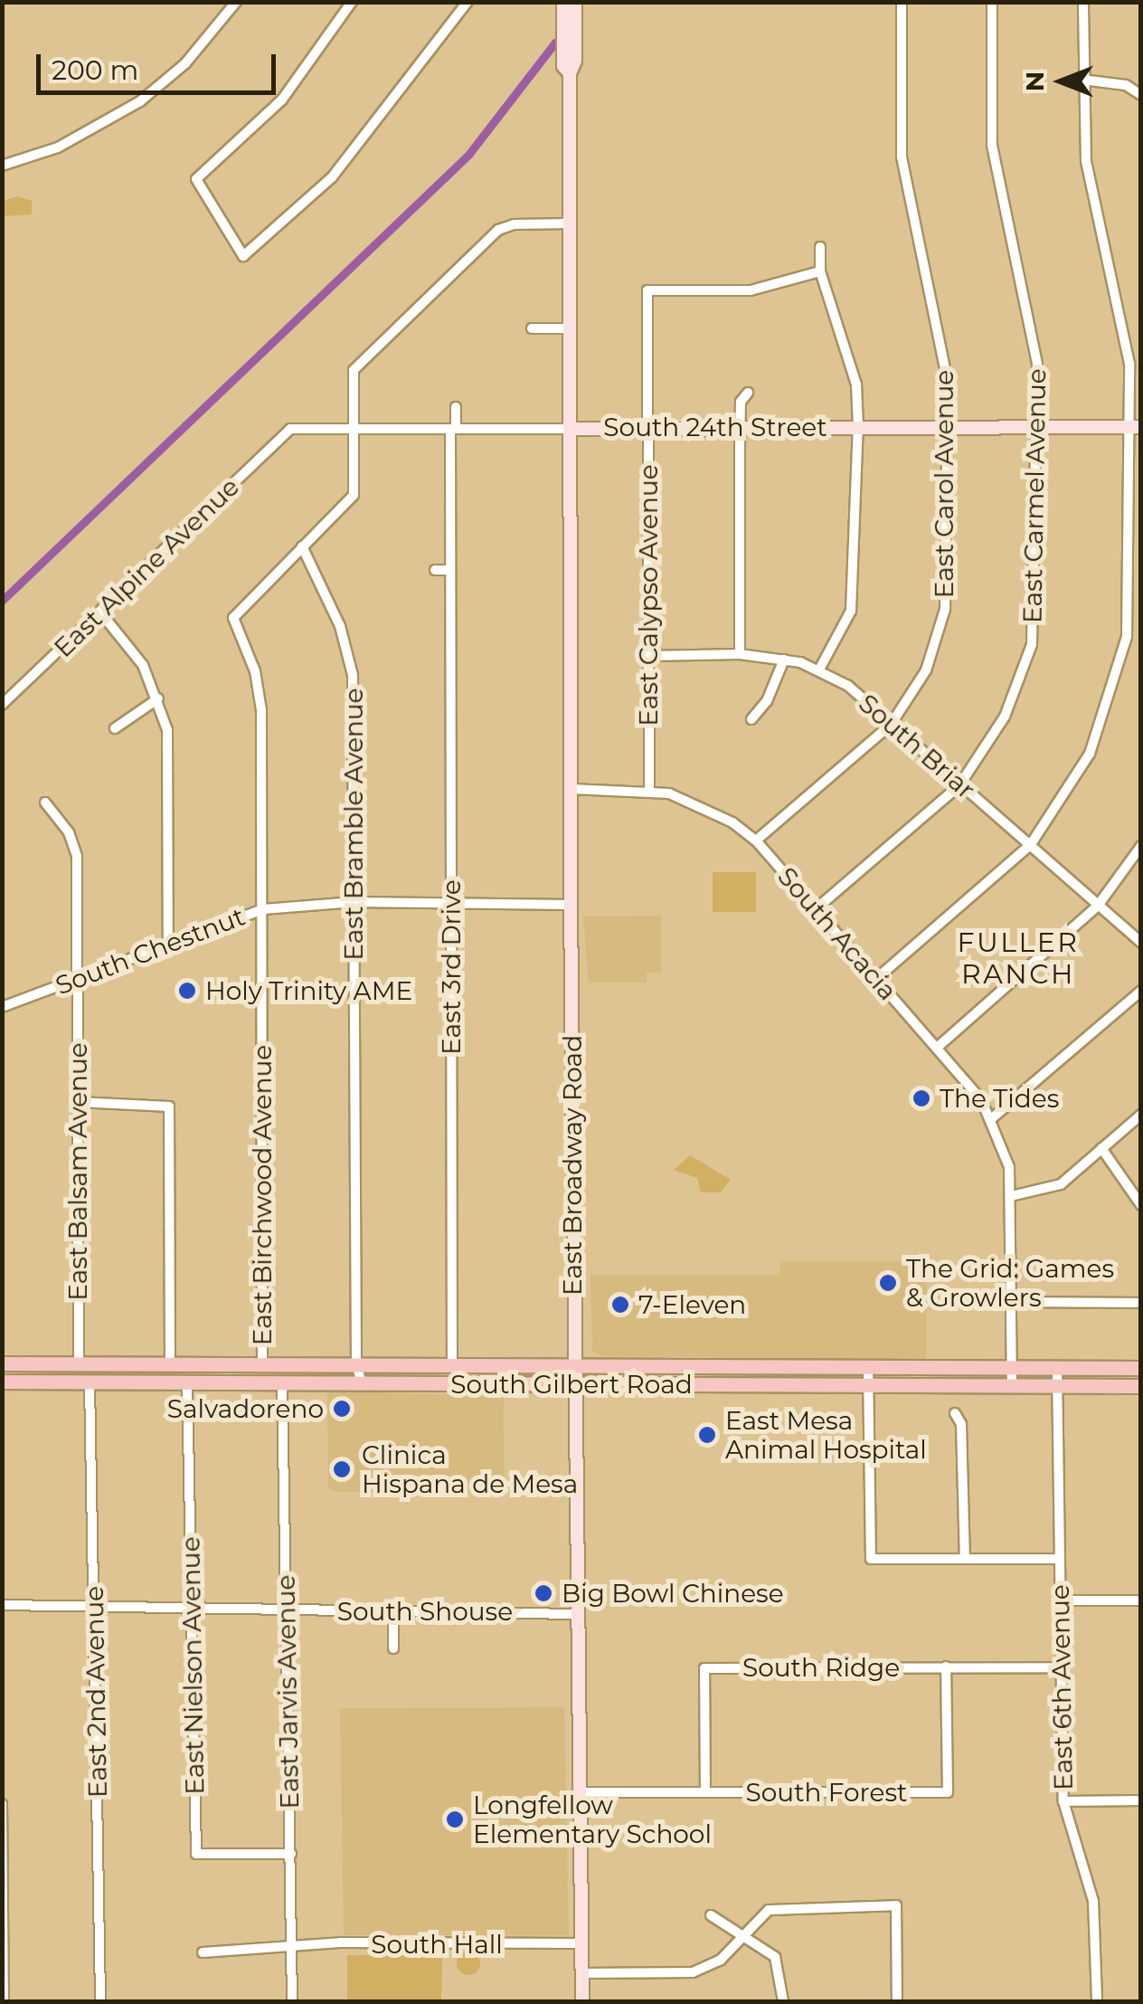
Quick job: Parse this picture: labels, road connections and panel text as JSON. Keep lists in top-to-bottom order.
{
  "streets": {
    "main road": ["South 24th Street", "East Broadway Road", "South Gilbert Road"],
    "street": [
      "East Carol Avenue",
      "East Carmel Avenue",
      "East Alpine Avenue",
      "East Calypso Avenue",
      "South Briar",
      "East Bramble Avenue",
      "South Acacia",
      "South Chestnut",
      "East 3rd Drive",
      "East Balsam Avenue",
      "East Birchwood Avenue",
      "South Shouse",
      "East Nielson Avenue",
      "South Ridge",
      "East 6th Avenue",
      "East 2nd Avenue",
      "East Jarvis Avenue",
      "South Forest",
      "South Hall"
    ]
  },
  "crossings": [
    ["South 24th Street", "East Carol Avenue"],
    ["South 24th Street", "East Carmel Avenue"],
    ["South 24th Street", "East Alpine Avenue"],
    ["South 24th Street", "East Calypso Avenue"],
    ["South 24th Street", "East 3rd Drive"],
    ["South 24th Street", "East Broadway Road"],
    ["South 24th Street", "East Birchwood Avenue"],
    ["East Carol Avenue", "South Briar"],
    ["East Carol Avenue", "South Acacia"],
    ["East Carmel Avenue", "South Briar"],
    ["East Carmel Avenue", "South Acacia"],
    ["East Calypso Avenue", "South Briar"],
    ["East Calypso Avenue", "South Acacia"],
    ["East Bramble Avenue", "South Chestnut"],
    ["East Bramble Avenue", "East Birchwood Avenue"],
    ["East Bramble Avenue", "South Gilbert Road"],
    ["South Acacia", "East Broadway Road"],
    ["South Acacia", "South Gilbert Road"],
    ["South Chestnut", "East 3rd Drive"],
    ["South Chestnut", "East Broadway Road"],
    ["South Chestnut", "East Balsam Avenue"],
    ["South Chestnut", "East Birchwood Avenue"],
    ["East 3rd Drive", "South Gilbert Road"],
    ["East Broadway Road", "South Gilbert Road"],
    ["East Broadway Road", "South Shouse"],
    ["East Broadway Road", "South Forest"],
    ["East Broadway Road", "South Hall"],
    ["East Balsam Avenue", "South Gilbert Road"],
    ["East Birchwood Avenue", "South Gilbert Road"],
    ["South Gilbert Road", "East Nielson Avenue"],
    ["South Gilbert Road", "East 6th Avenue"],
    ["South Gilbert Road", "East 2nd Avenue"],
    ["South Gilbert Road", "East Jarvis Avenue"],
    ["South Shouse", "East Nielson Avenue"],
    ["South Shouse", "East 2nd Avenue"],
    ["South Shouse", "East Jarvis Avenue"],
    ["East Nielson Avenue", "East Jarvis Avenue"],
    ["South Ridge", "East 6th Avenue"],
    ["South Ridge", "South Forest"],
    ["East Jarvis Avenue", "South Hall"]
  ],
  "districts": ["FULLER RANCH"],
  "places": [
    "Holy Trinity AME",
    "The Tides",
    "The Grid: Games & Growlers",
    "7-Eleven",
    "Salvadoreno",
    "East Mesa Animal Hospital",
    "Clinica Hispana de Mesa",
    "Big Bowl Chinese",
    "Longfellow Elementary School"
  ],
  "scale_bar": "200 m",
  "north": "left"
}
